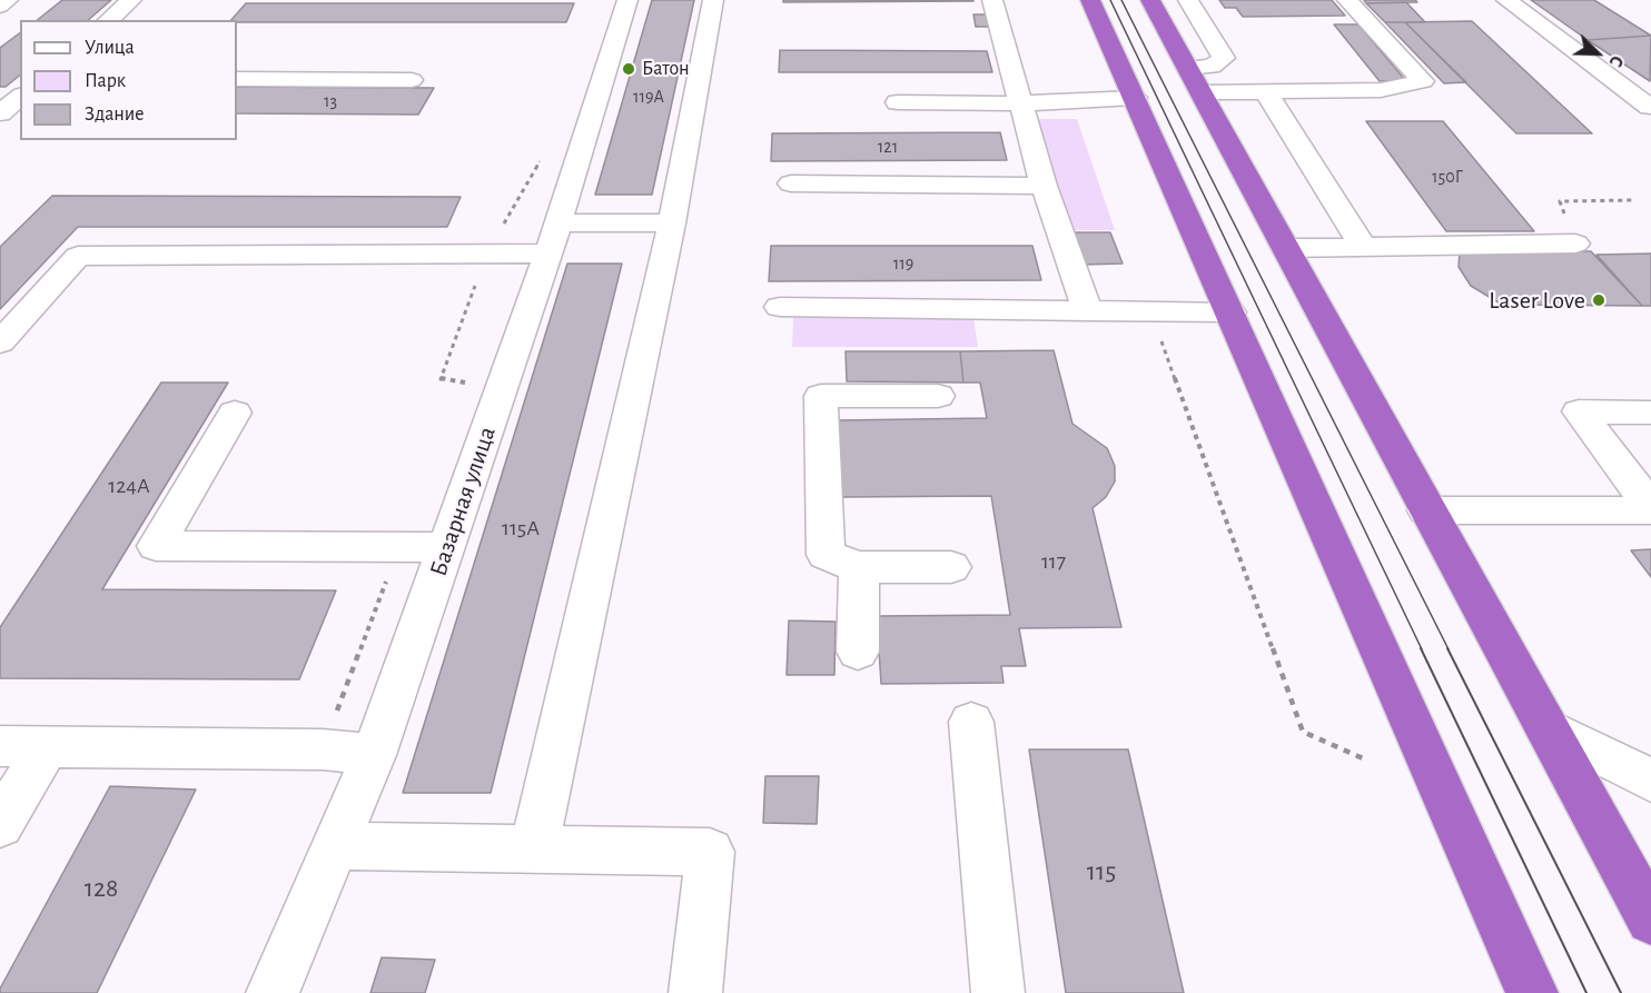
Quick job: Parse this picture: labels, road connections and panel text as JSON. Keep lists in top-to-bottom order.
{
  "streets": {
    "street": ["Базарная улица"]
  },
  "places": ["Батон", "Laser Love"],
  "house_numbers": [
    "119А",
    "13",
    "121",
    "150Г",
    "119",
    "124А",
    "115А",
    "117",
    "115",
    "128"
  ],
  "legend": ["Улица", "Парк", "Здание"],
  "north": "bottom right"
}
